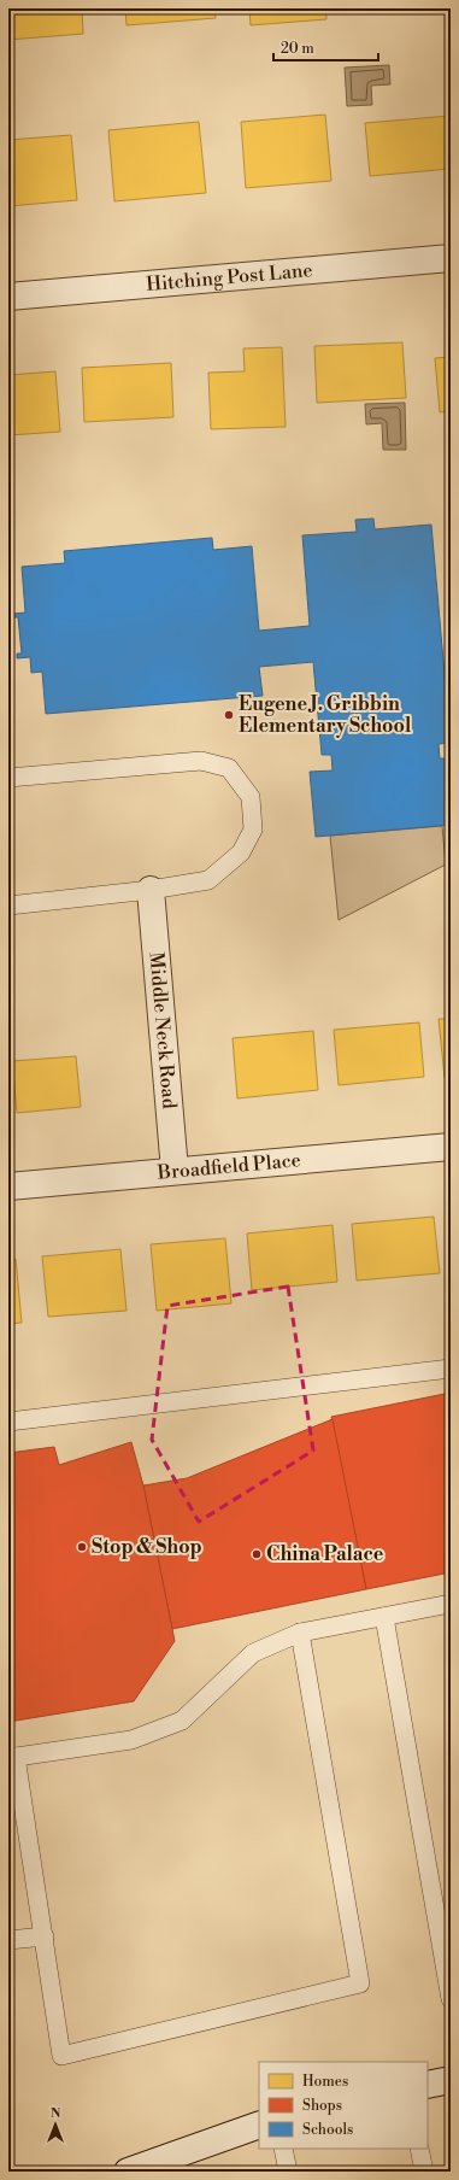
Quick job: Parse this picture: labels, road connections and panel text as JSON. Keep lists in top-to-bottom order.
{
  "streets": {
    "street": ["Hitching Post Lane", "Middle Neck Road", "Broadfield Place"]
  },
  "crossings": [
    ["Middle Neck Road", "Broadfield Place"]
  ],
  "places": ["Eugene J. Gribbin Elementary School", "Stop & Shop", "China Palace"],
  "legend": ["Homes", "Shops", "Schools"],
  "scale_bar": "20 m",
  "north": "top"
}
